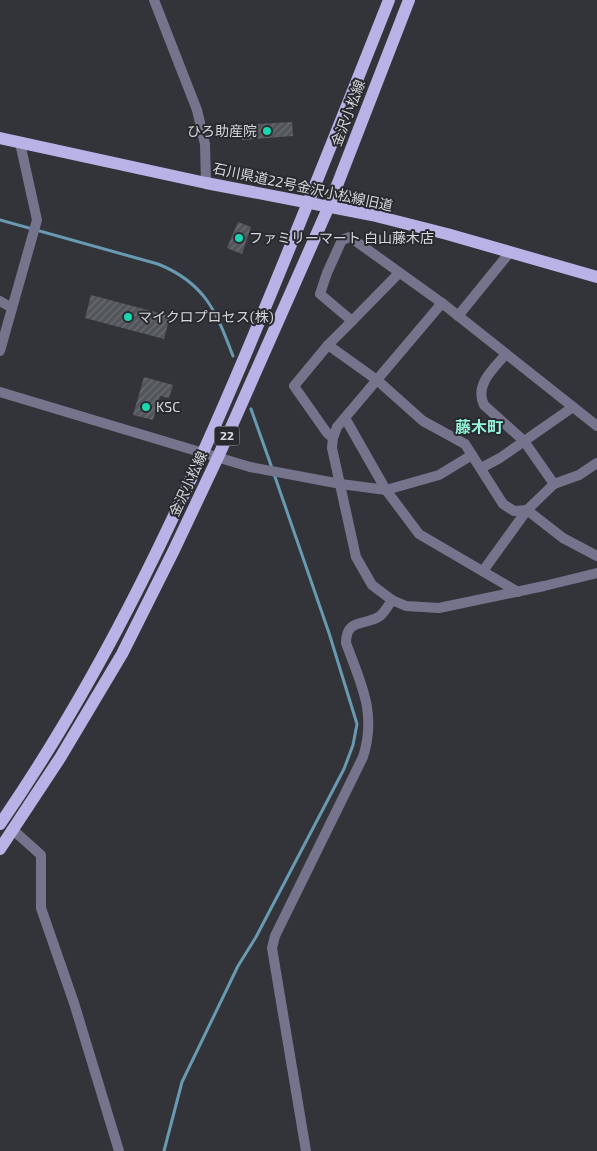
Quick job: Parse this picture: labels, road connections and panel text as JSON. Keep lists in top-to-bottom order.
{
  "streets": {
    "main road": ["金沢小松線", "石川県道22号金沢小松線旧道", "22"]
  },
  "crossings": [
    ["金沢小松線", "石川県道22号金沢小松線旧道"]
  ],
  "districts": ["藤木町"],
  "places": [
    "ひろ助産院",
    "ファミリーマート 白山藤木店",
    "マイクロプロセス(株)",
    "KSC"
  ]
}
